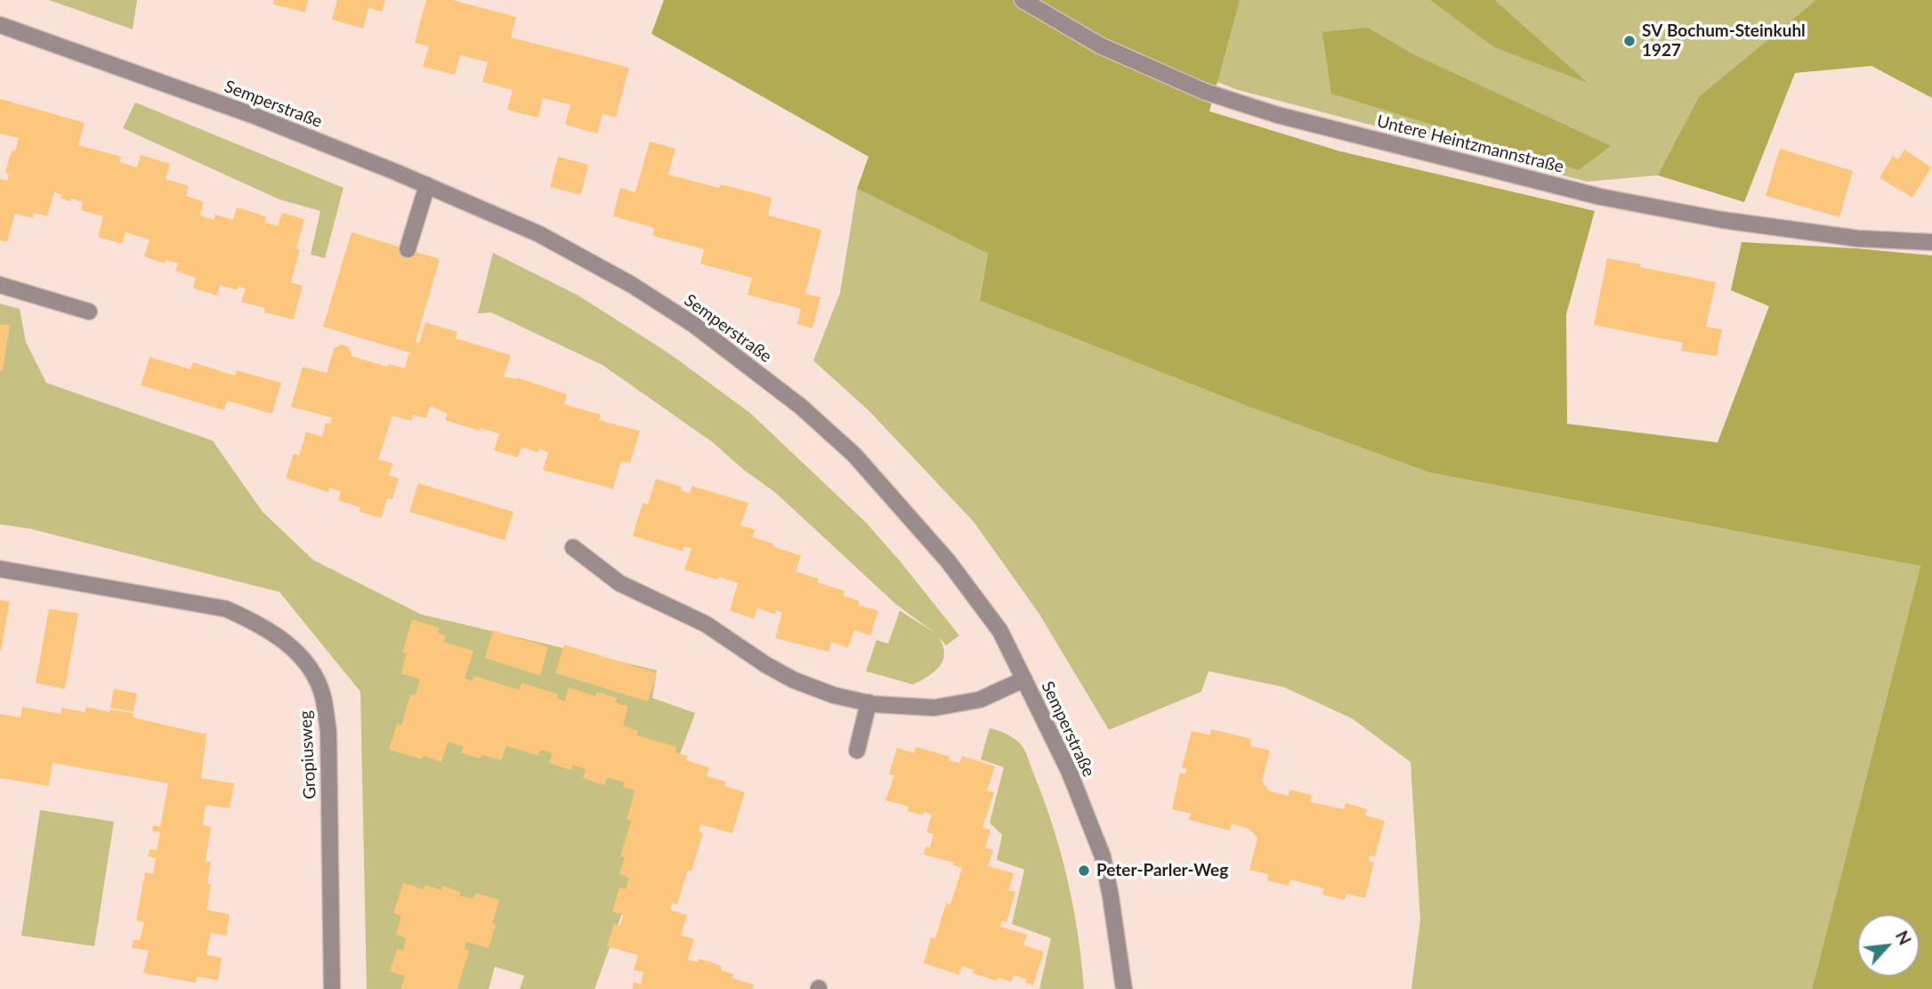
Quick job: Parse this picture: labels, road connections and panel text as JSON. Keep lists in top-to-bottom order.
{
  "streets": {
    "street": ["Semperstraße", "Untere Heintzmannstraße", "Gropiusweg"]
  },
  "places": ["SV Bochum-Steinkuhl 1927", "Peter-Parler-Weg"],
  "north": "top right"
}
